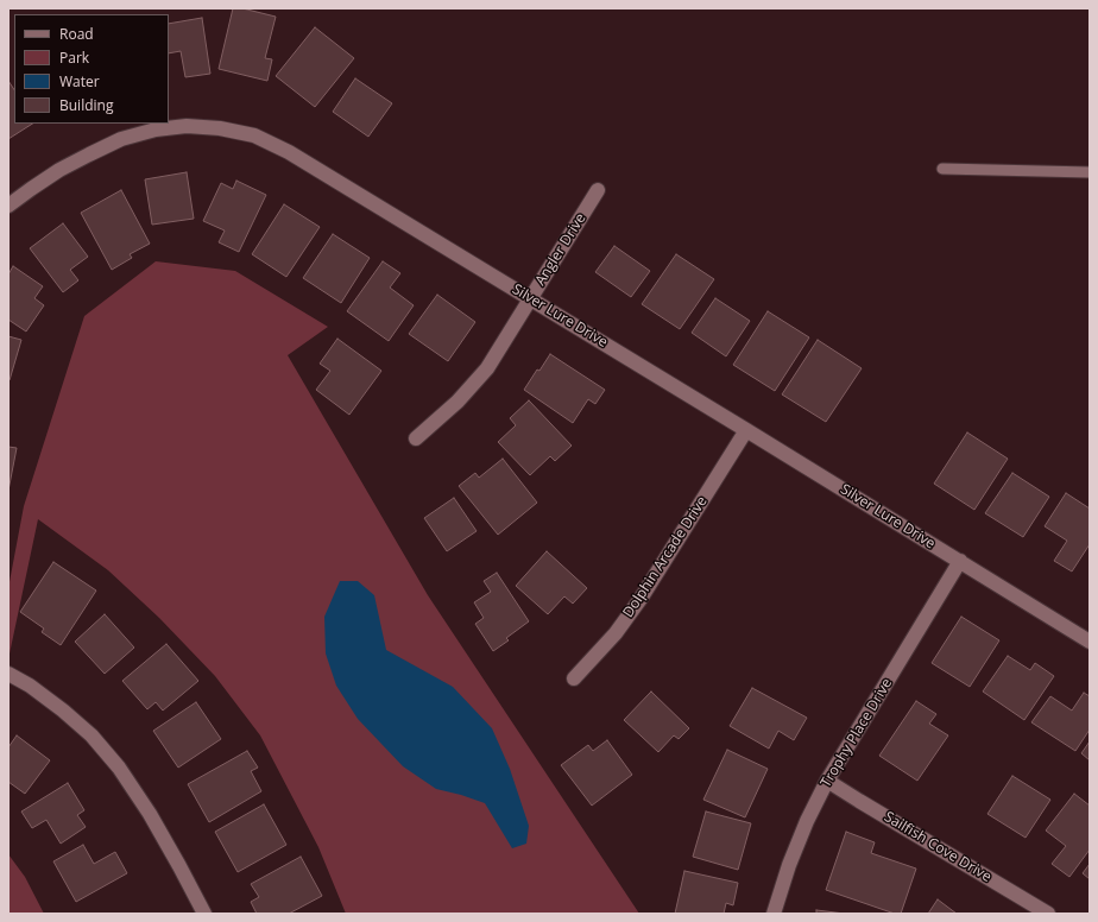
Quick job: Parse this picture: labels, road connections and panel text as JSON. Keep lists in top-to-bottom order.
{
  "streets": {
    "street": [
      "Angler Drive",
      "Silver Lure Drive",
      "Dolphin Arcade Drive",
      "Trophy Place Drive",
      "Sailfish Cove Drive"
    ]
  },
  "crossings": [
    ["Angler Drive", "Silver Lure Drive"],
    ["Silver Lure Drive", "Dolphin Arcade Drive"],
    ["Silver Lure Drive", "Trophy Place Drive"],
    ["Trophy Place Drive", "Sailfish Cove Drive"]
  ],
  "legend": [
    "Road",
    "Park",
    "Water",
    "Building"
  ]
}
